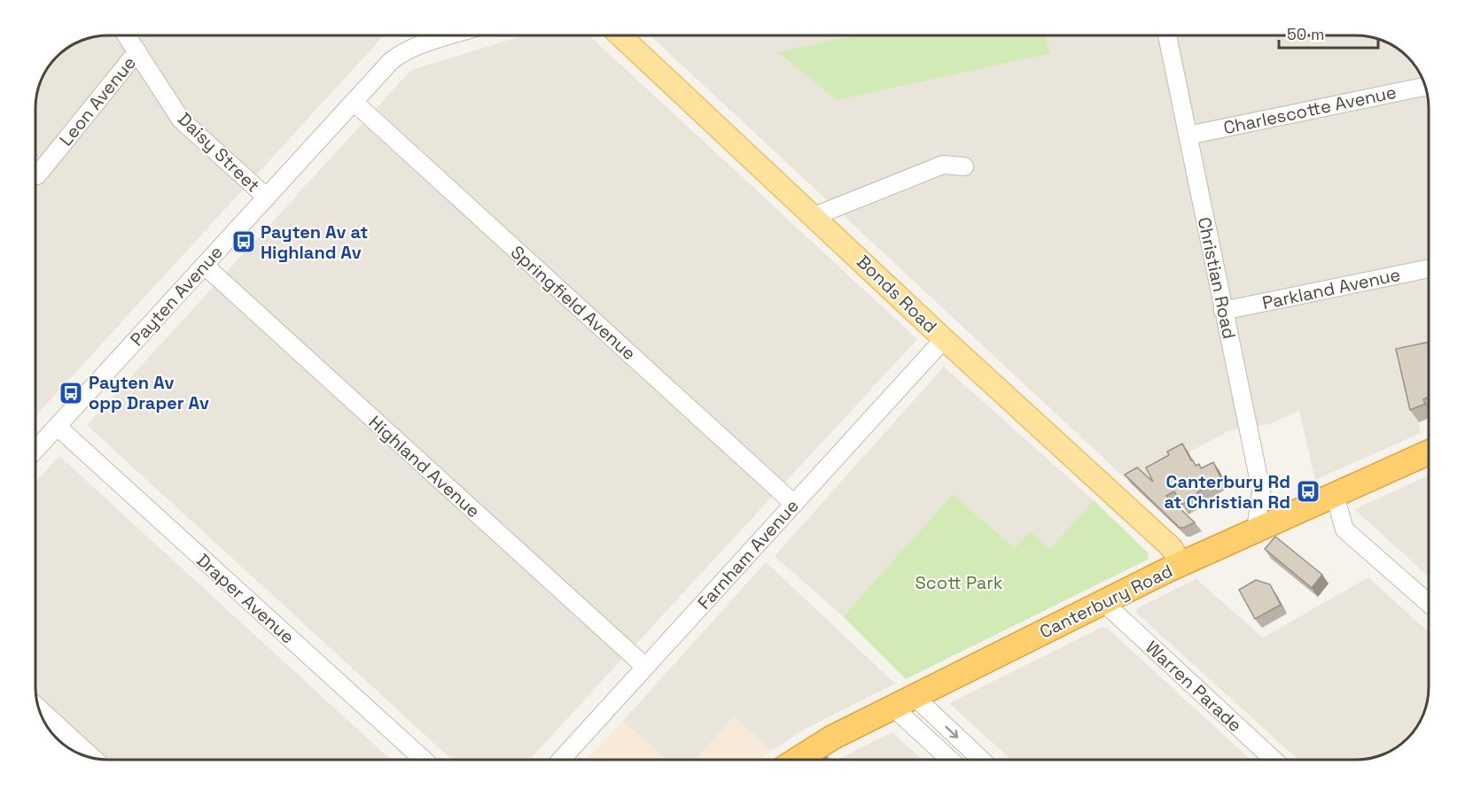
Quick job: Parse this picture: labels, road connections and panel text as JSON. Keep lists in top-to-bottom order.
{
  "streets": {
    "highway": ["Canterbury Road"],
    "main road": ["Bonds Road"],
    "street": [
      "Leon Avenue",
      "Charlescotte Avenue",
      "Daisy Street",
      "Christian Road",
      "Parkland Avenue",
      "Payten Avenue",
      "Springfield Avenue",
      "Highland Avenue",
      "Farnham Avenue",
      "Draper Avenue",
      "Warren Parade"
    ]
  },
  "crossings": [
    ["Leon Avenue", "Daisy Street"],
    ["Charlescotte Avenue", "Christian Road"],
    ["Daisy Street", "Payten Avenue"],
    ["Christian Road", "Parkland Avenue"],
    ["Christian Road", "Canterbury Road"],
    ["Bonds Road", "Farnham Avenue"],
    ["Bonds Road", "Canterbury Road"],
    ["Payten Avenue", "Springfield Avenue"],
    ["Payten Avenue", "Highland Avenue"],
    ["Payten Avenue", "Draper Avenue"],
    ["Springfield Avenue", "Farnham Avenue"],
    ["Highland Avenue", "Farnham Avenue"],
    ["Canterbury Road", "Warren Parade"]
  ],
  "parks": ["Scott Park"],
  "places": {
    "bus stop": ["Payten Av at Highland Av", "Payten Av opp Draper Av", "Canterbury Rd at Christian Rd"]
  },
  "scale_bar": "50 m"
}
